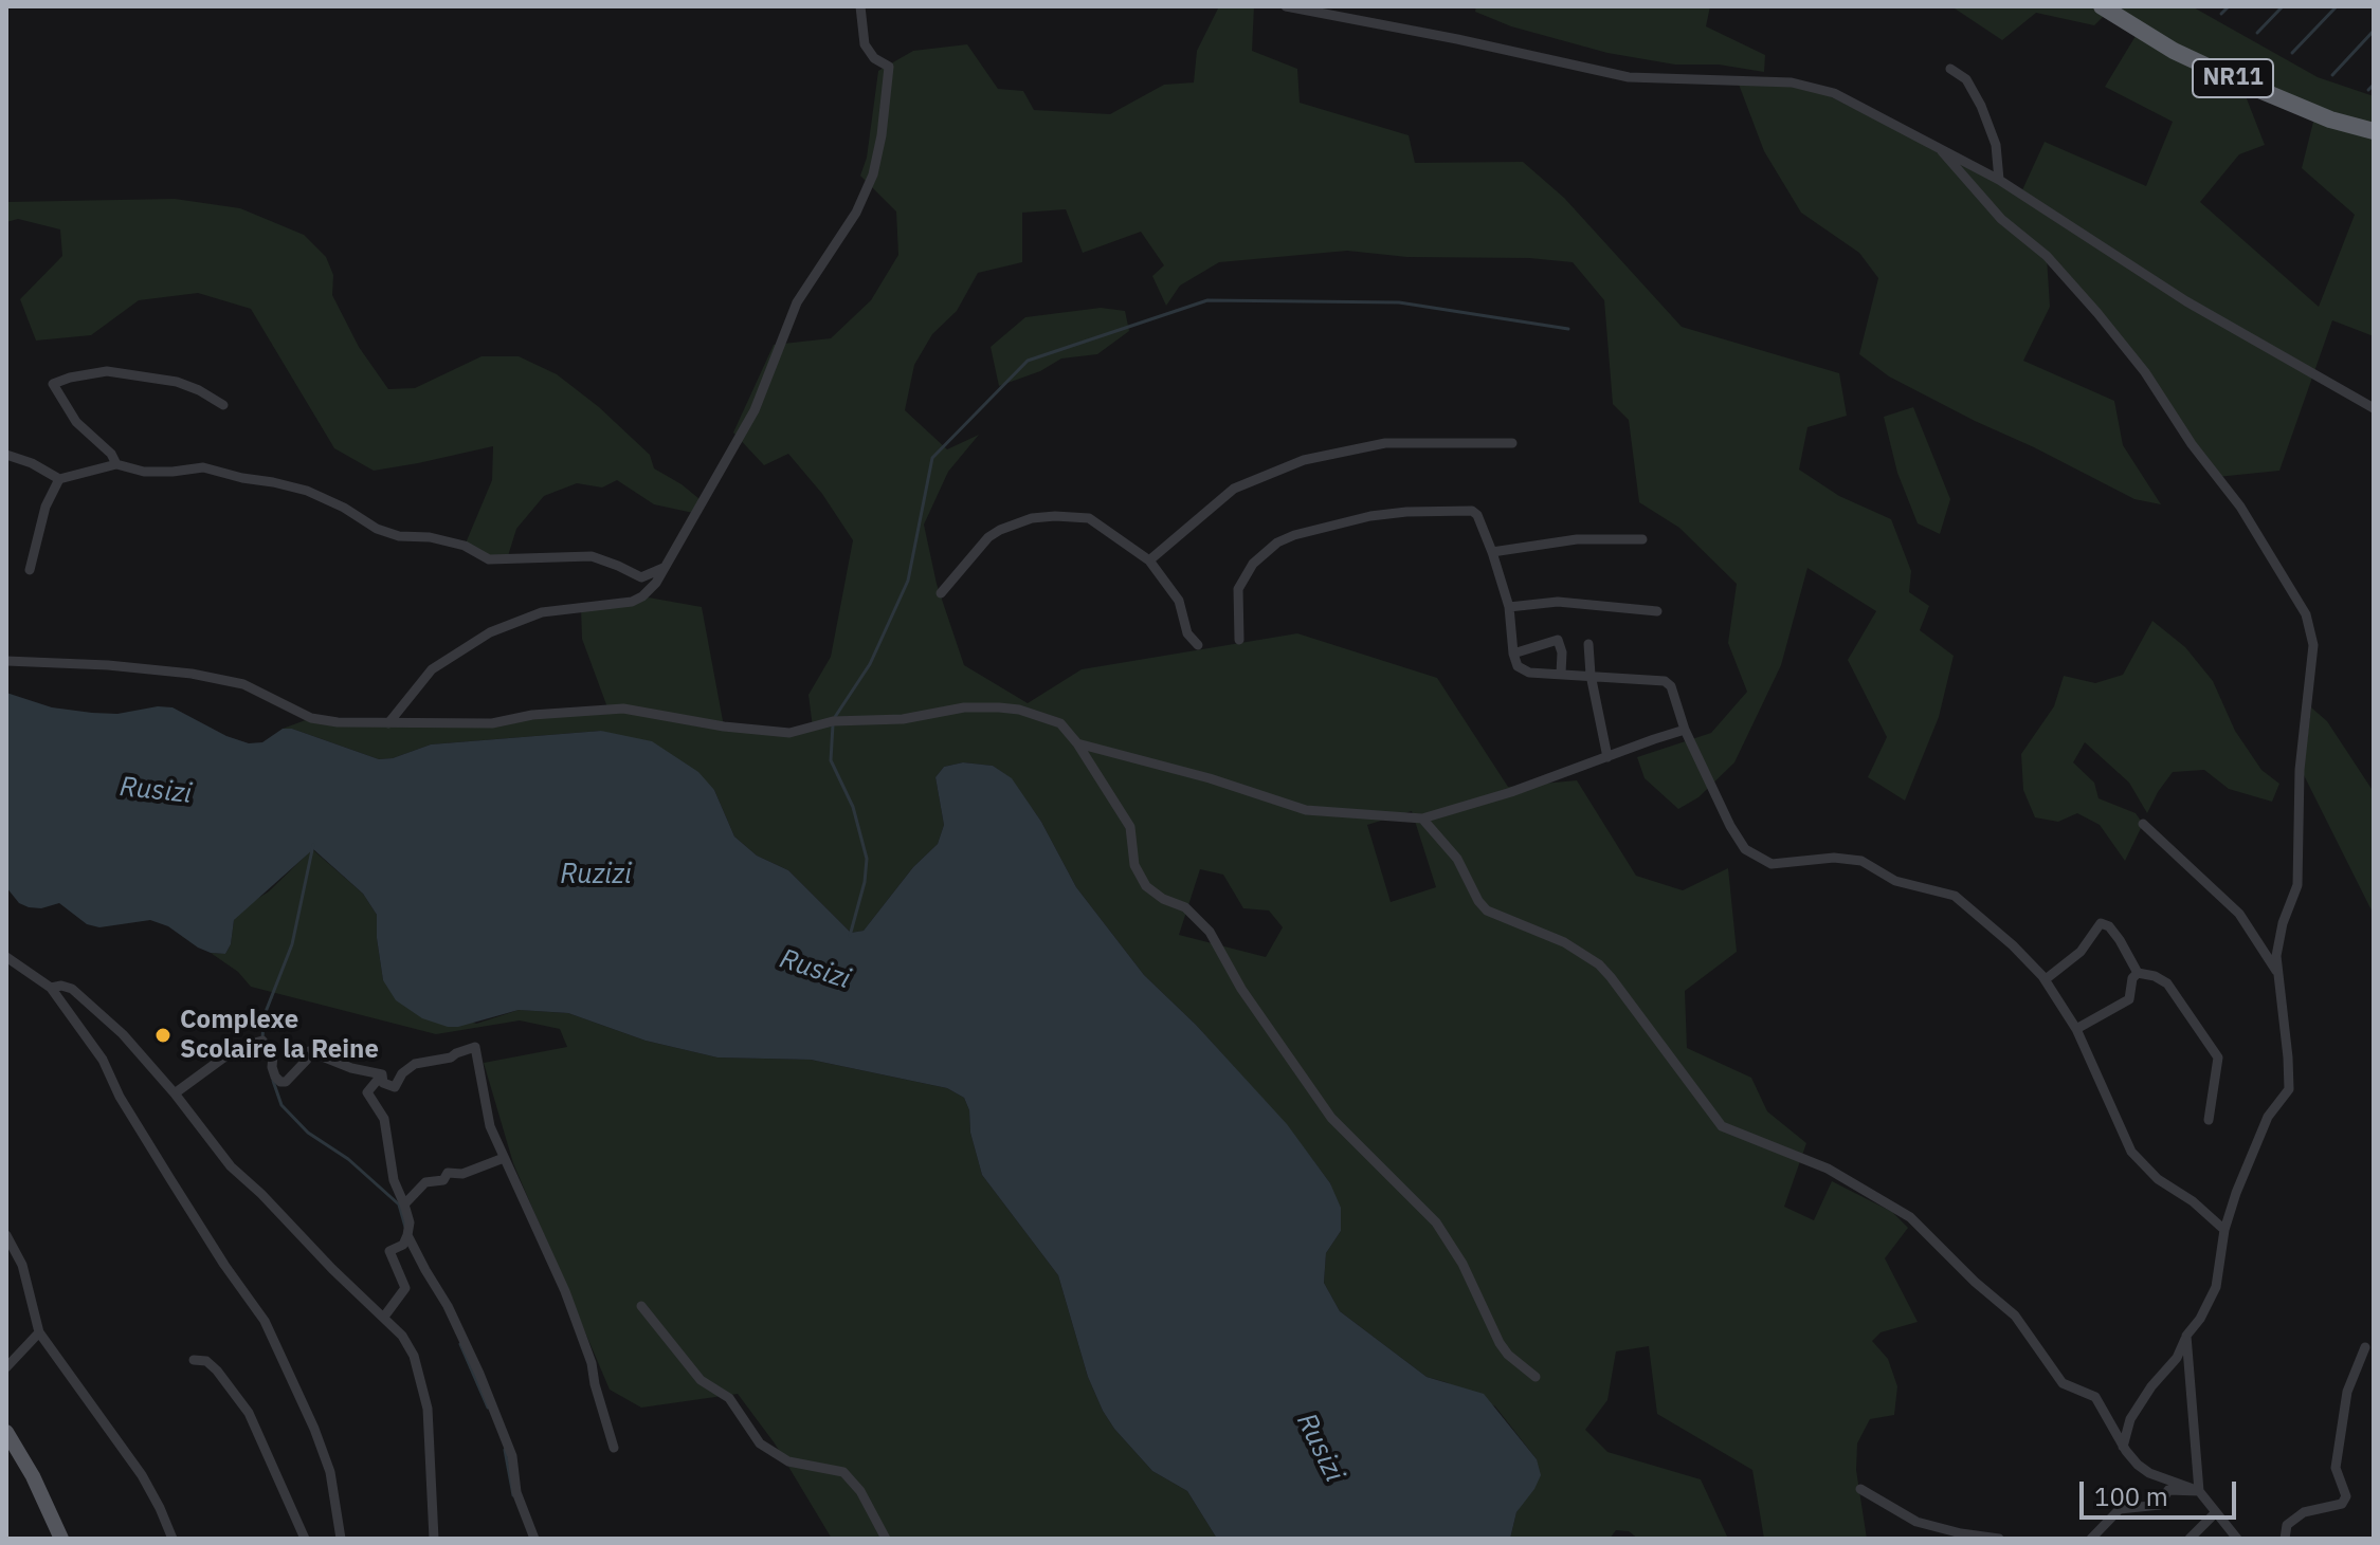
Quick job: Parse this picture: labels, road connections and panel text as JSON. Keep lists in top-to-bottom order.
{
  "streets": {
    "highway": ["NR11"]
  },
  "water": ["Rusizi", "Ruzizi"],
  "places": ["Complexe Scolaire la Reine"],
  "scale_bar": "100 m"
}
